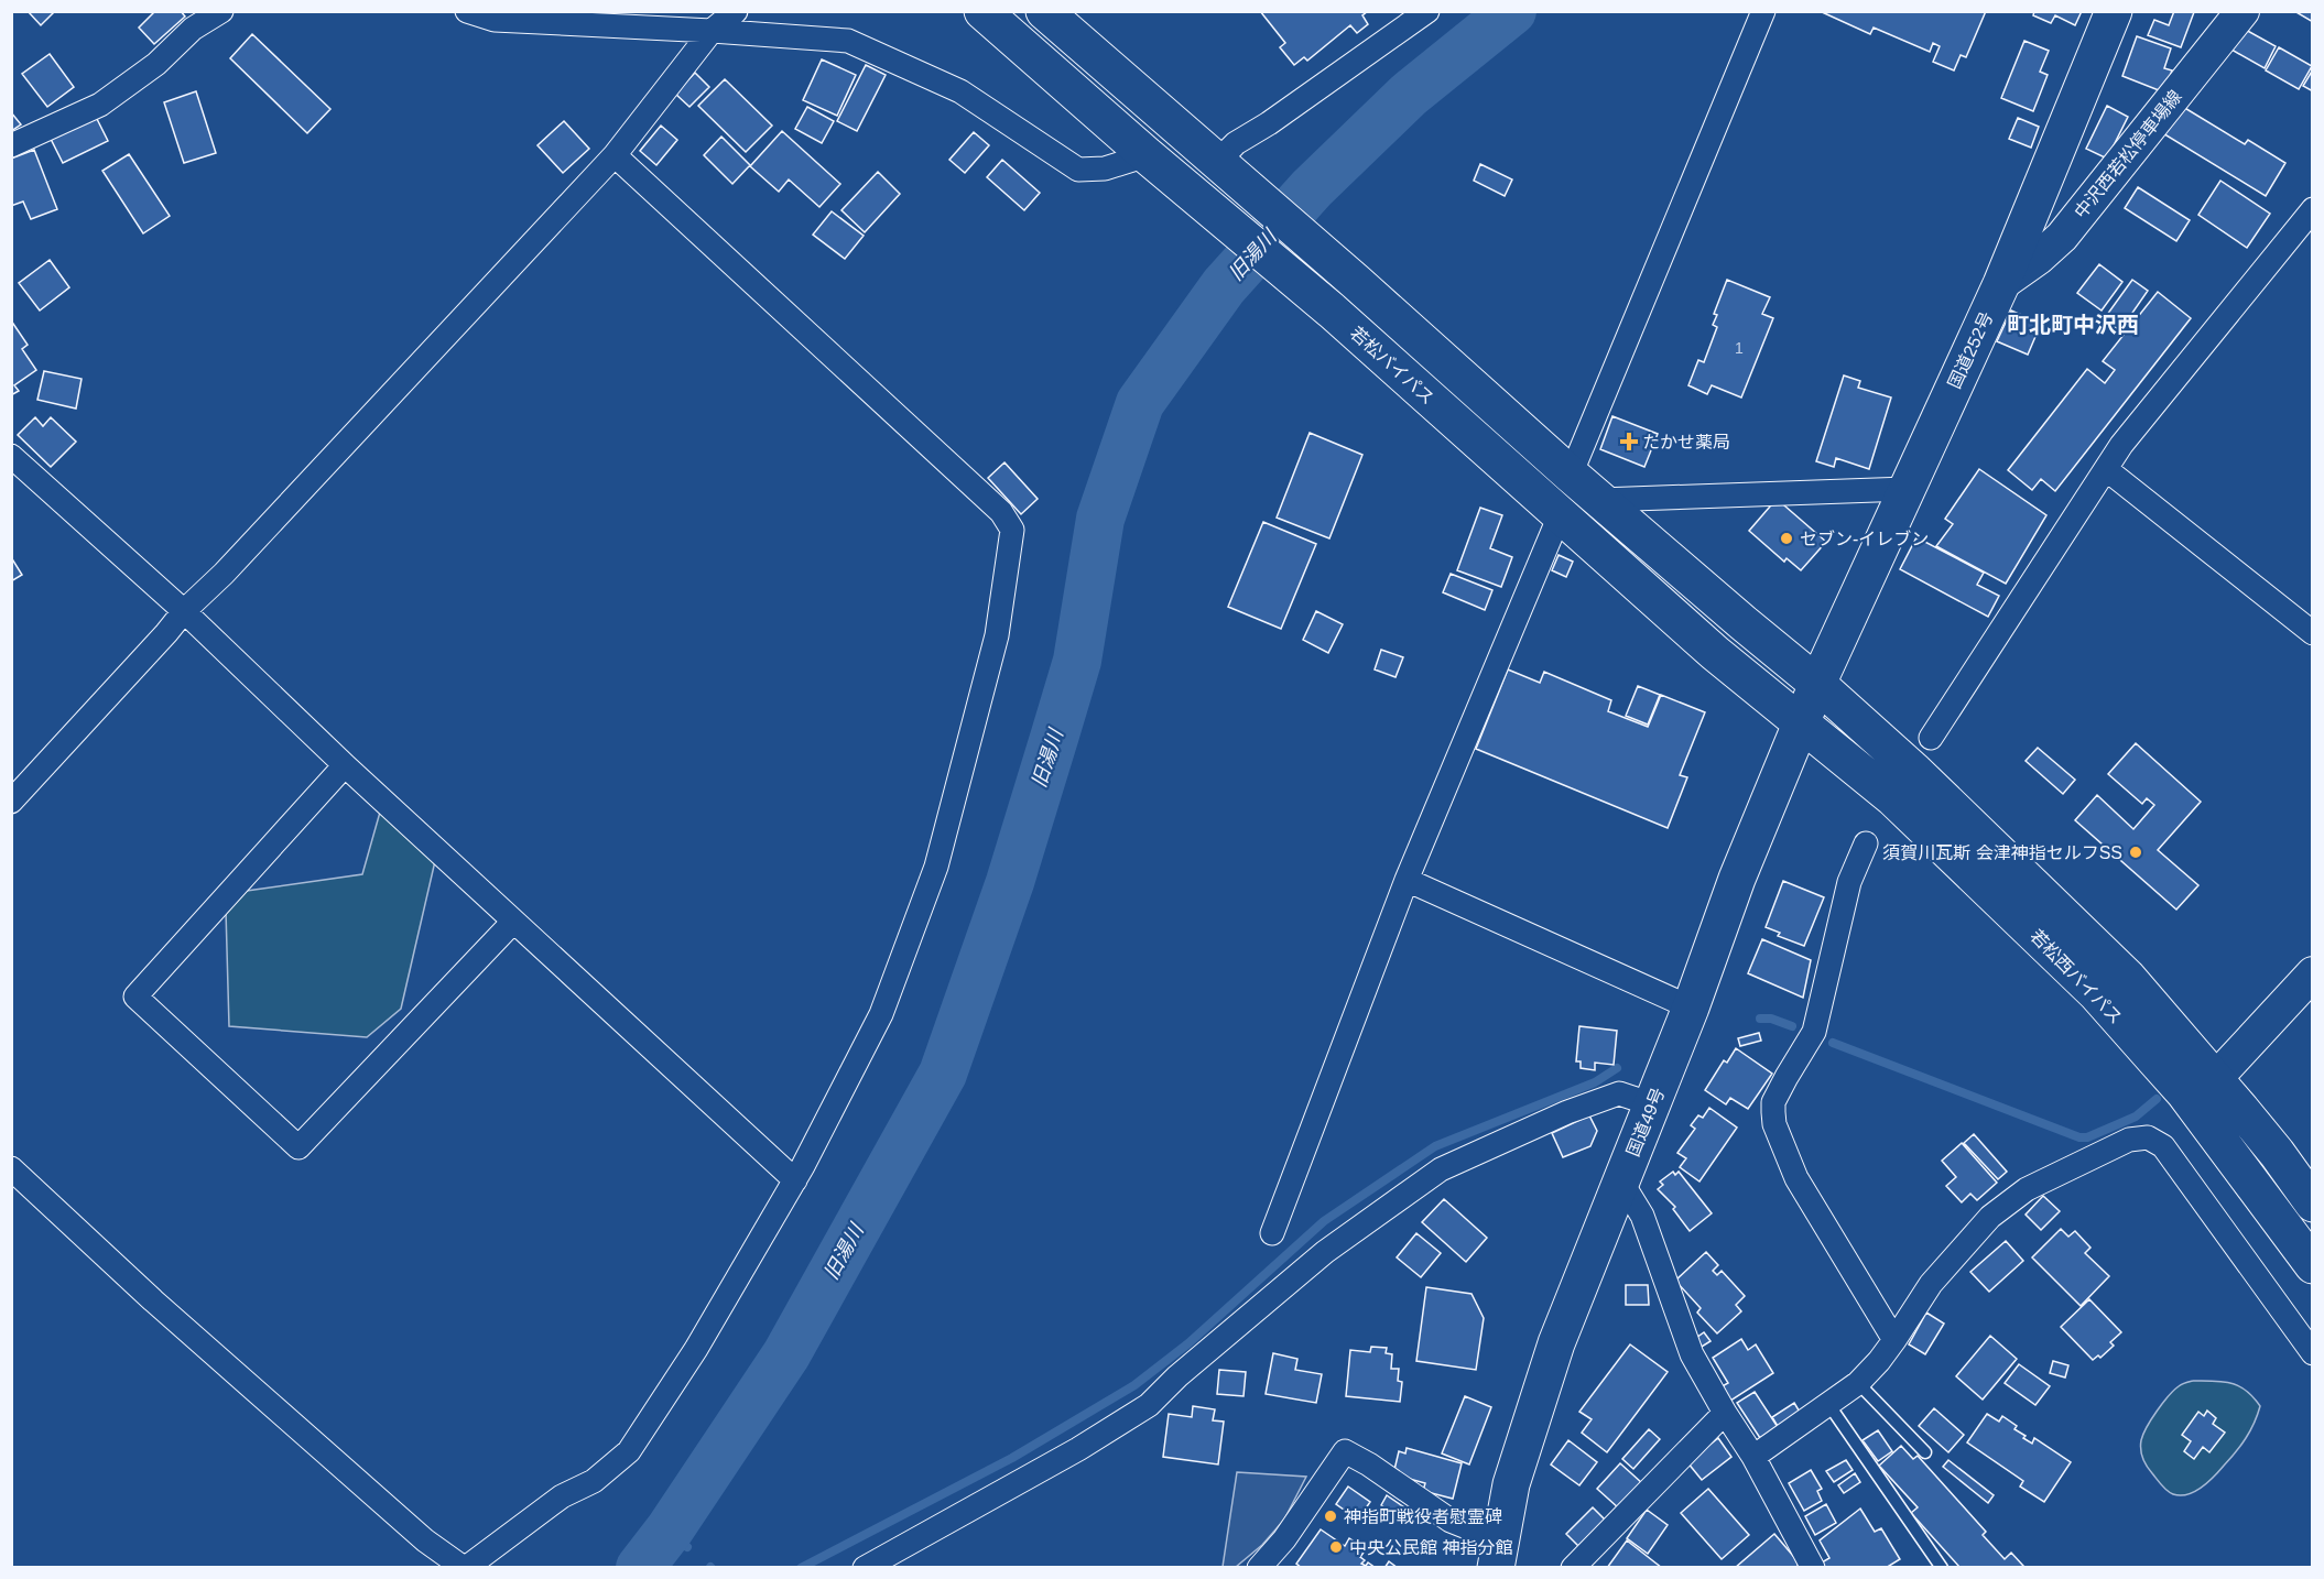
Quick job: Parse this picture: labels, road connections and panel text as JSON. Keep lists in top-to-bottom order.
{
  "streets": {
    "highway": [
      "国道252号",
      "若松バイパス",
      "若松西バイパス",
      "国道49号"
    ],
    "main road": ["中沢西若松停車場線"]
  },
  "crossings": [
    ["中沢西若松停車場線", "国道252号"],
    ["国道252号", "若松西バイパス"],
    ["国道252号", "国道49号"],
    ["若松バイパス", "若松西バイパス"],
    ["若松バイパス", "国道49号"],
    ["若松西バイパス", "国道49号"]
  ],
  "districts": ["町北町中沢西"],
  "water": ["旧湯川"],
  "places": {
    "health": ["たかせ薬局"],
    "other": [
      "セブン-イレブン",
      "須賀川瓦斯 会津神指セルフSS",
      "神指町戦役者慰霊碑",
      "中央公民館 神指分館"
    ]
  },
  "house_numbers": ["1"]
}
